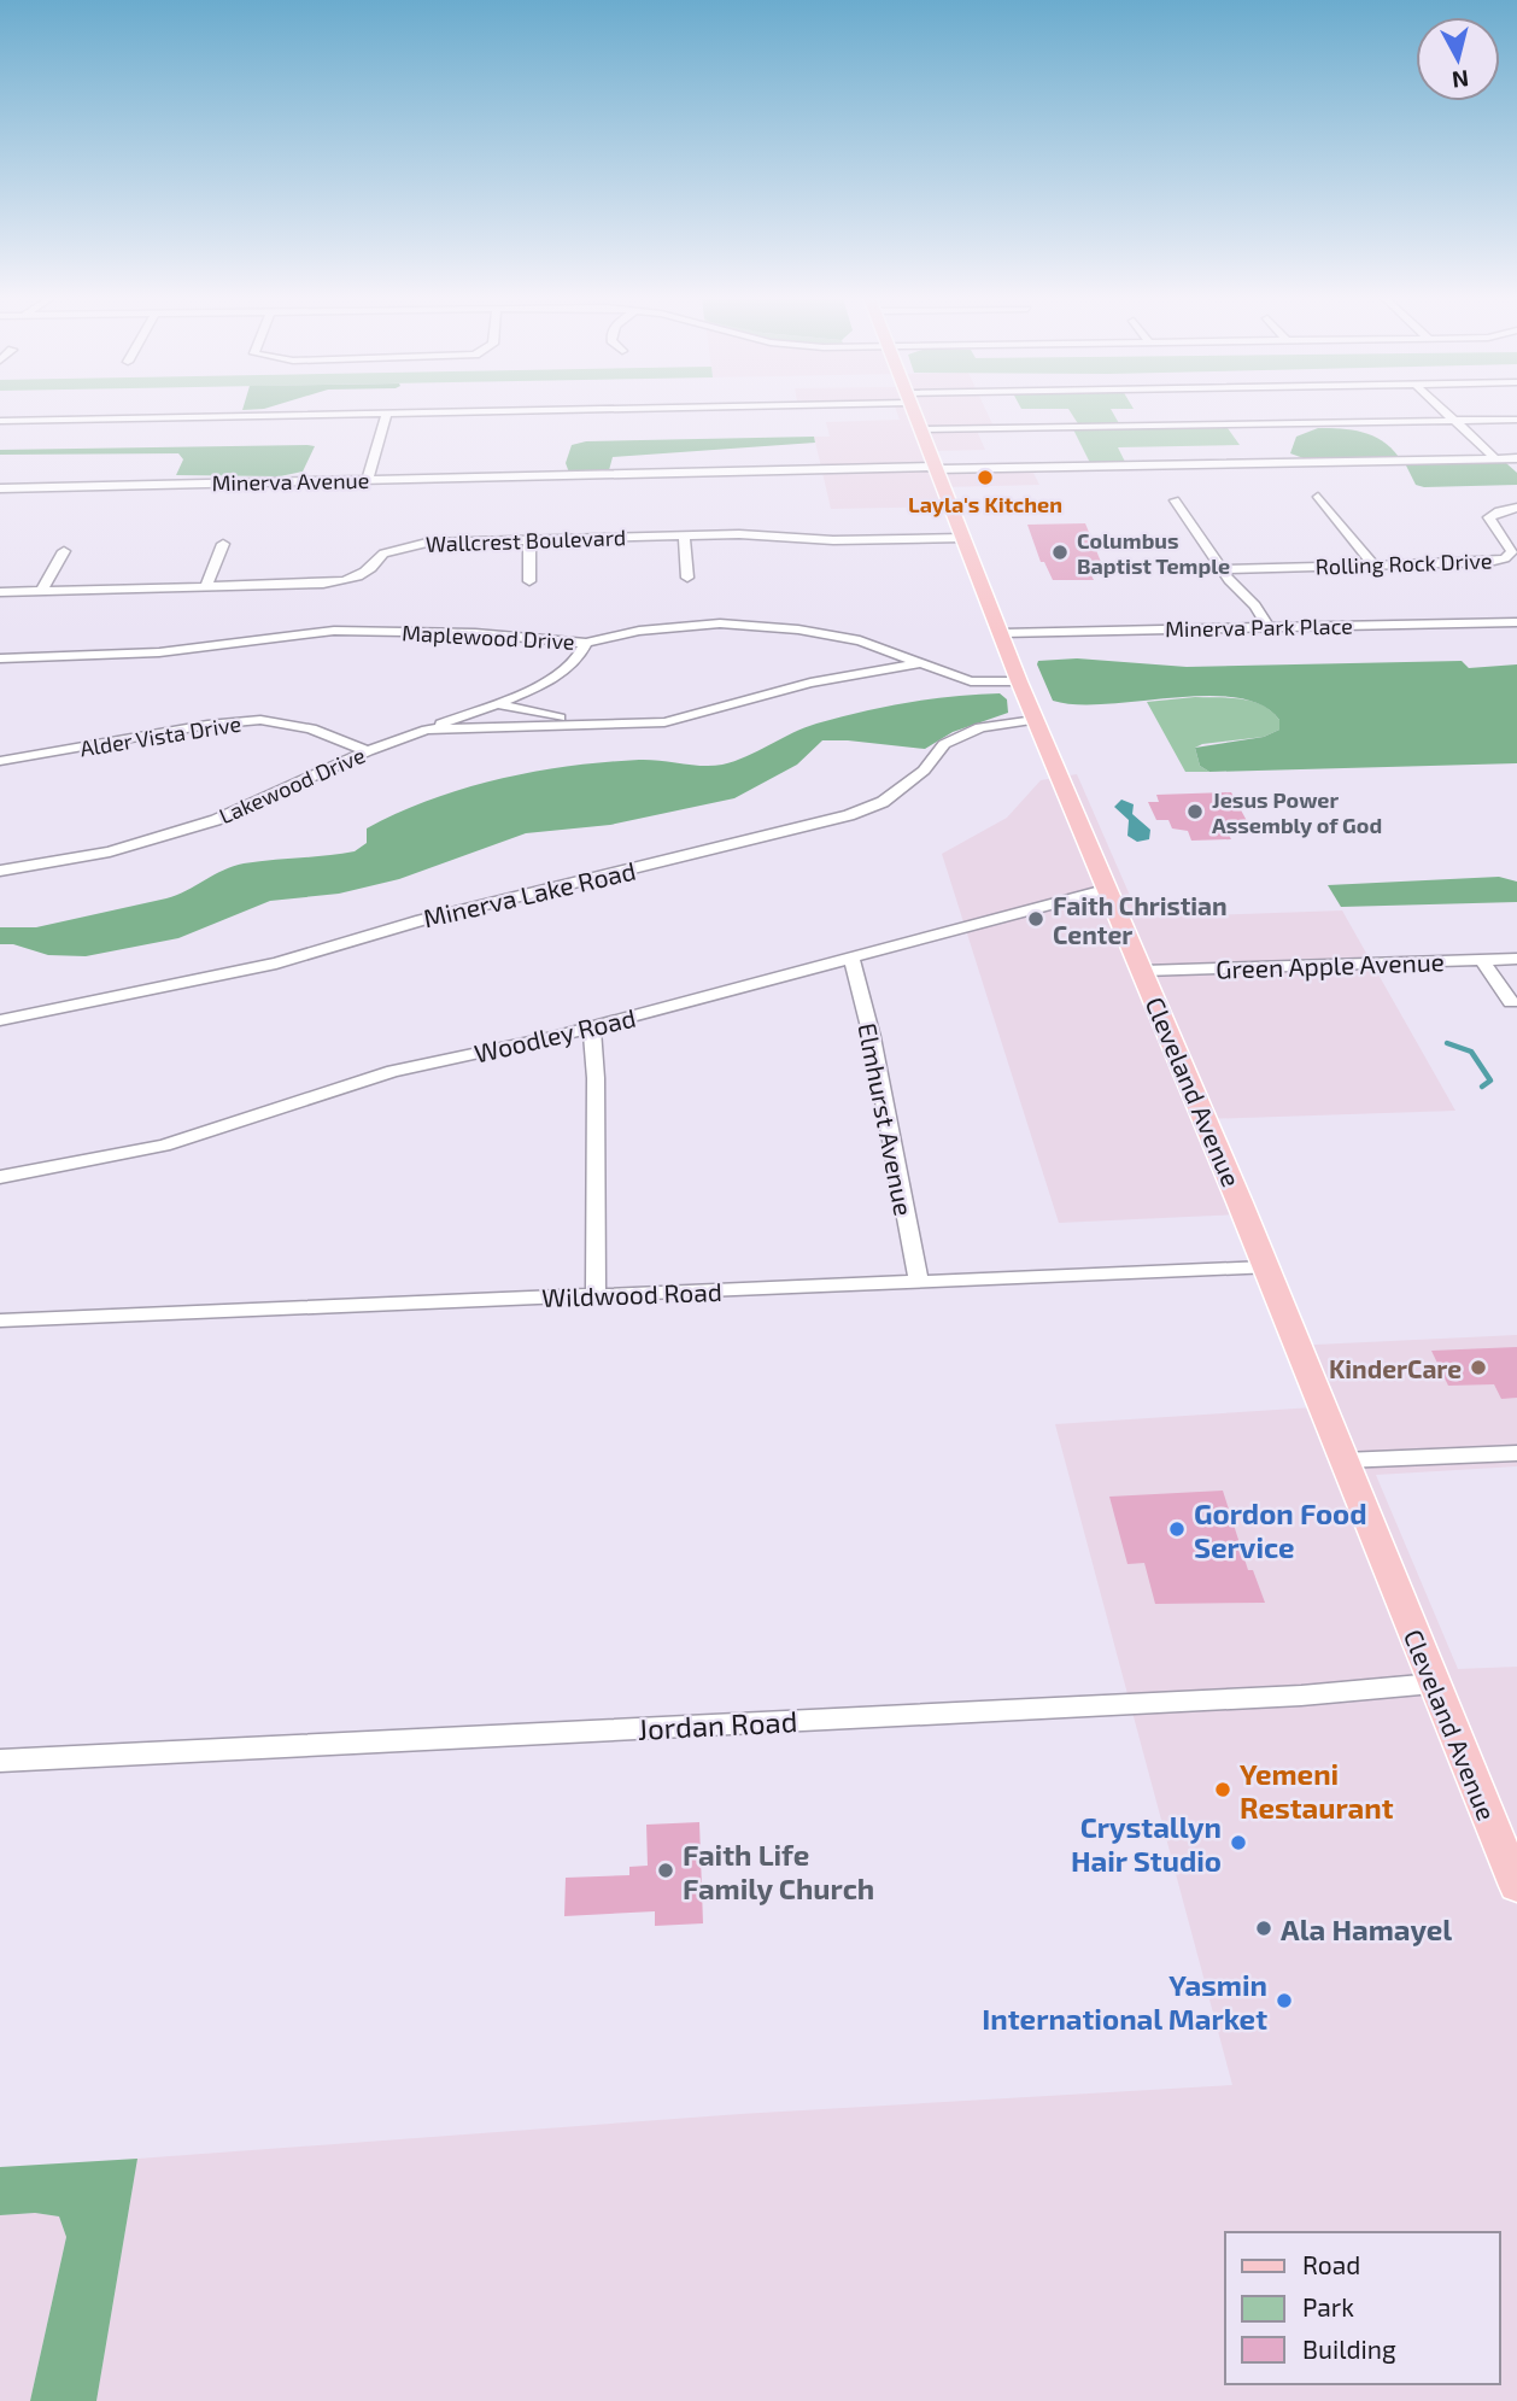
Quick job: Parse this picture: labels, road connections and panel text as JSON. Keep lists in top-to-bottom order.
{
  "streets": {
    "main road": ["Cleveland Avenue"],
    "street": [
      "Minerva Avenue",
      "Wallcrest Boulevard",
      "Rolling Rock Drive",
      "Minerva Park Place",
      "Maplewood Drive",
      "Alder Vista Drive",
      "Lakewood Drive",
      "Minerva Lake Road",
      "Green Apple Avenue",
      "Woodley Road",
      "Elmhurst Avenue",
      "Wildwood Road",
      "Jordan Road"
    ]
  },
  "crossings": [
    ["Minerva Avenue", "Cleveland Avenue"],
    ["Wallcrest Boulevard", "Cleveland Avenue"],
    ["Minerva Park Place", "Cleveland Avenue"],
    ["Maplewood Drive", "Lakewood Drive"],
    ["Maplewood Drive", "Cleveland Avenue"],
    ["Alder Vista Drive", "Lakewood Drive"],
    ["Minerva Lake Road", "Cleveland Avenue"],
    ["Green Apple Avenue", "Cleveland Avenue"],
    ["Woodley Road", "Cleveland Avenue"],
    ["Woodley Road", "Elmhurst Avenue"],
    ["Cleveland Avenue", "Wildwood Road"],
    ["Cleveland Avenue", "Jordan Road"],
    ["Elmhurst Avenue", "Wildwood Road"]
  ],
  "places": [
    "Layla's Kitchen",
    "Columbus Baptist Temple",
    "Jesus Power Assembly of God",
    "Faith Christian Center",
    "KinderCare",
    "Gordon Food Service",
    "Yemeni Restaurant",
    "Crystallyn Hair Studio",
    "Faith Life Family Church",
    "Ala Hamayel",
    "Yasmin International Market"
  ],
  "legend": ["Road", "Park", "Building"],
  "north": "bottom"
}
